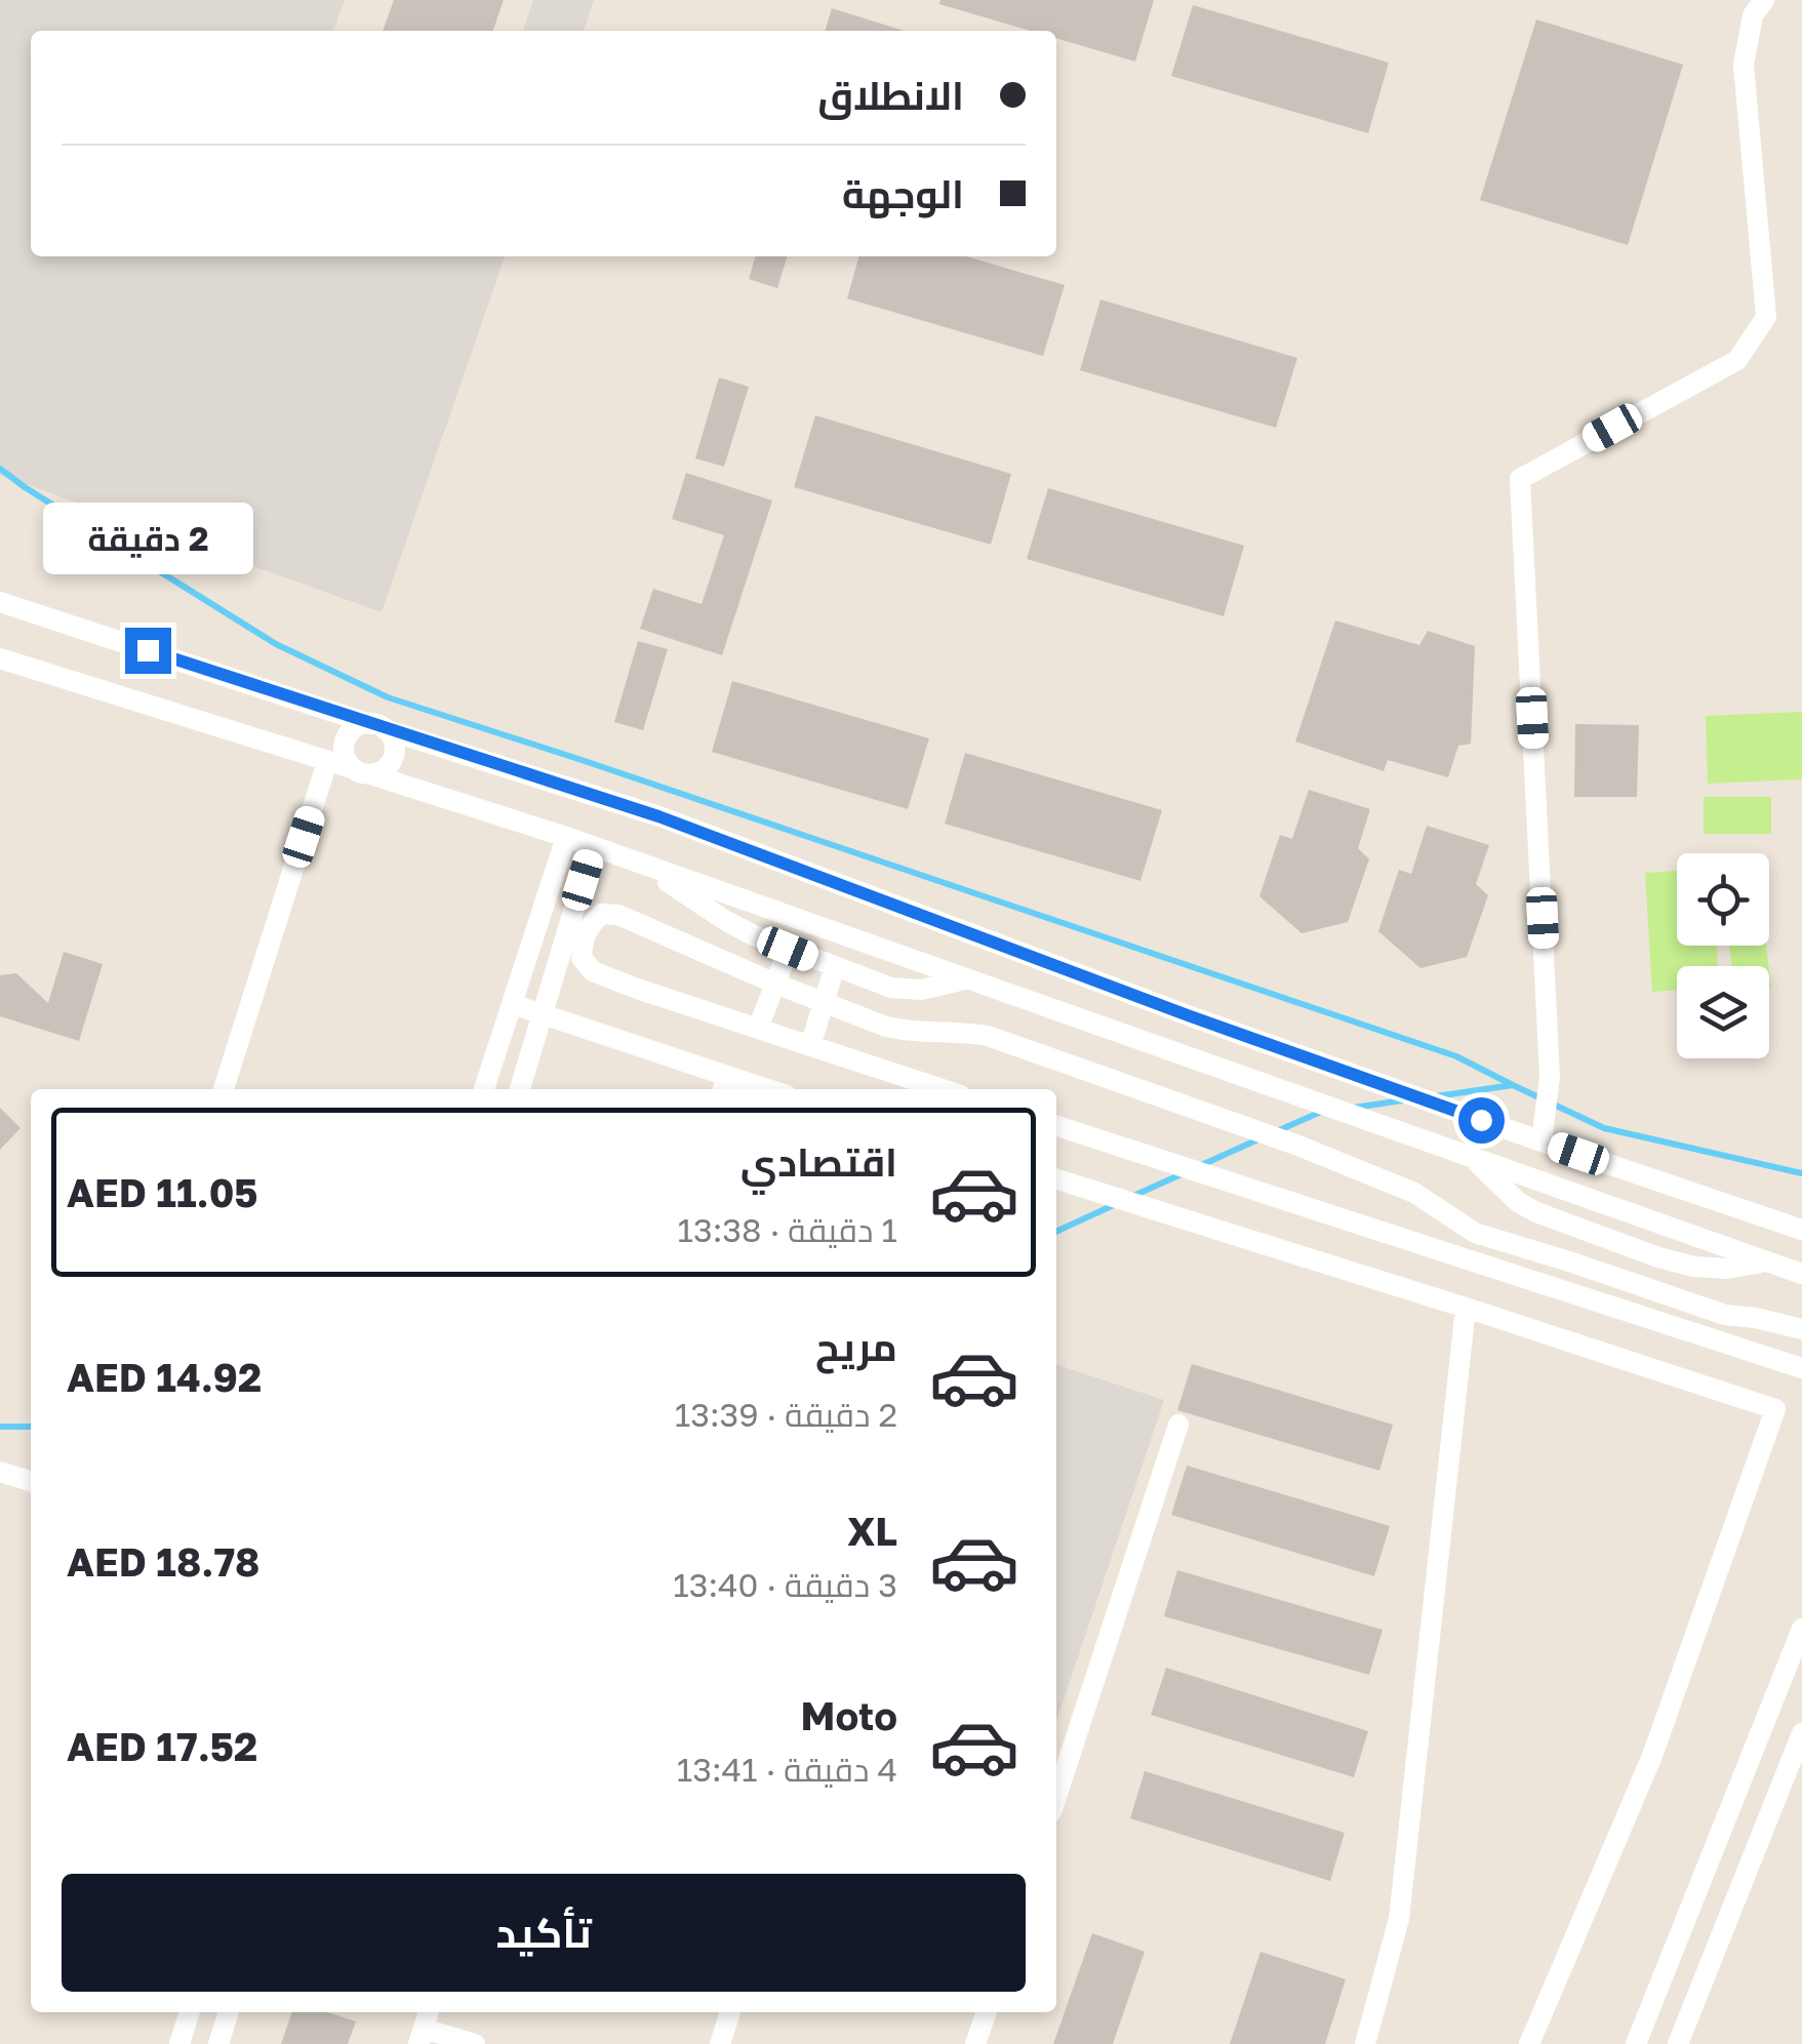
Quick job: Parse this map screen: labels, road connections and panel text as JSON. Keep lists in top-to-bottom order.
{
  "page": {
    "banner": ["الانطلاق", "الوجهة"],
    "bubble": "2 دقيقة",
    "list": [
      {
        "name": "اقتصادي",
        "note": "1 دقيقة · 13:38",
        "value": "AED 11.05"
      },
      {
        "name": "مريح",
        "note": "2 دقيقة · 13:39",
        "value": "AED 14.92"
      },
      {
        "name": "XL",
        "note": "3 دقيقة · 13:40",
        "value": "AED 18.78"
      },
      {
        "name": "Moto",
        "note": "4 دقيقة · 13:41",
        "value": "AED 17.52"
      }
    ],
    "buttons": "تأكيد"
  }
}
